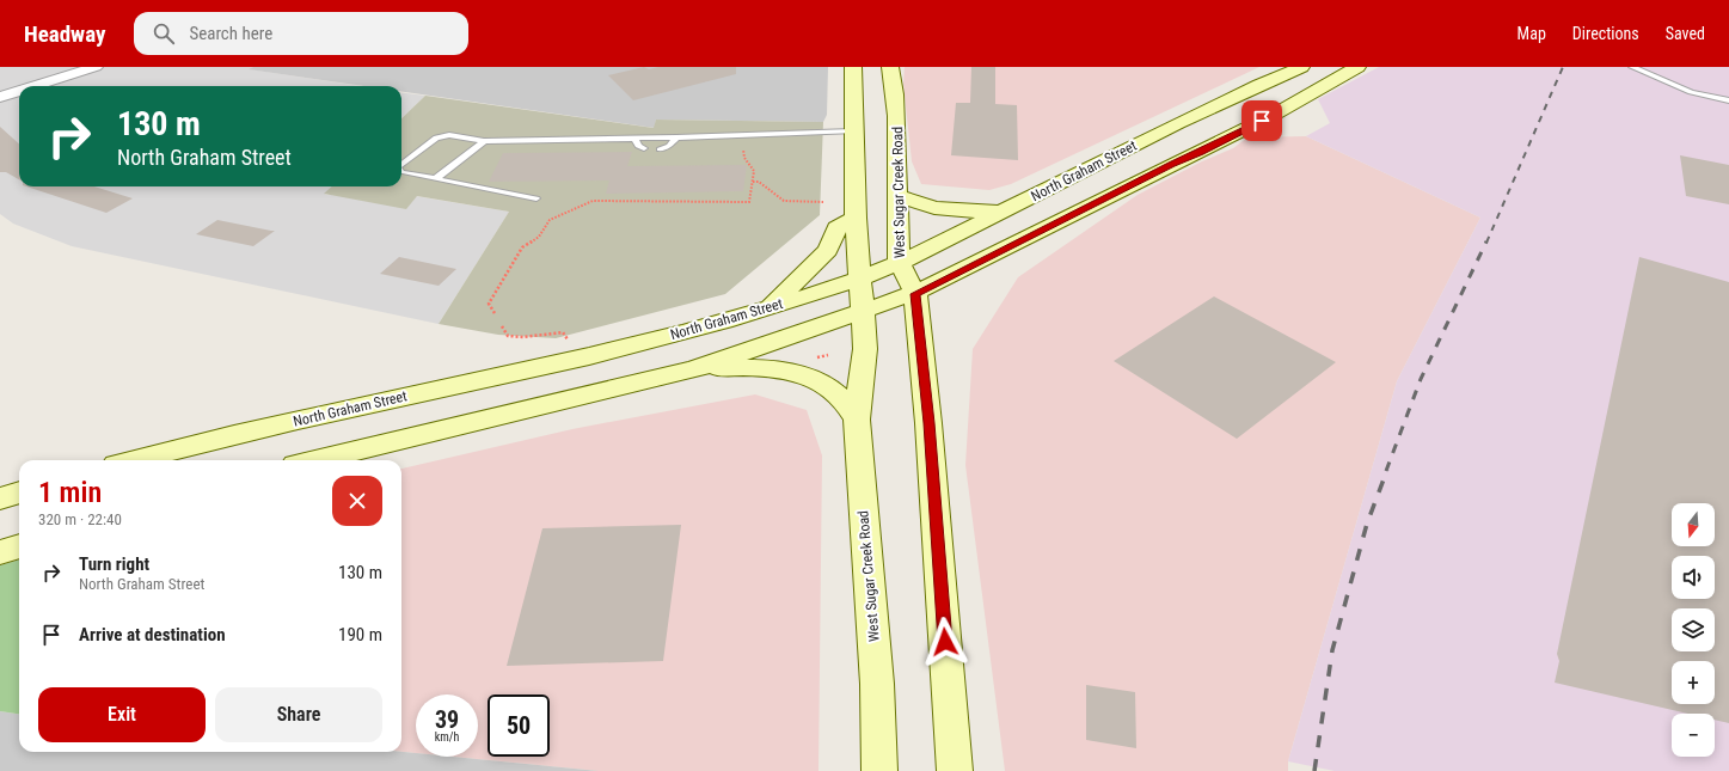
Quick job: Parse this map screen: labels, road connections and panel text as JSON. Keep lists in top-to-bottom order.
{
  "streets": {
    "main road": ["North Graham Street", "West Sugar Creek Road"]
  },
  "crossings": [
    ["North Graham Street", "West Sugar Creek Road"]
  ],
  "north": "bottom",
  "page": {
    "header": "Headway",
    "search": "Search here",
    "nav": ["Map", "Directions", "Saved"],
    "turn": ["130 m", "North Graham Street"],
    "heading": ["1 min", "320 m · 22:40"],
    "map_buttons": ["+", "−"],
    "list": [
      {
        "name": "Turn right",
        "note": "North Graham Street",
        "value": "130 m"
      },
      {
        "name": "Arrive at destination",
        "value": "190 m"
      }
    ],
    "buttons": ["Exit", "Share"],
    "speed": "39 km/h",
    "limit": "50"
  }
}
